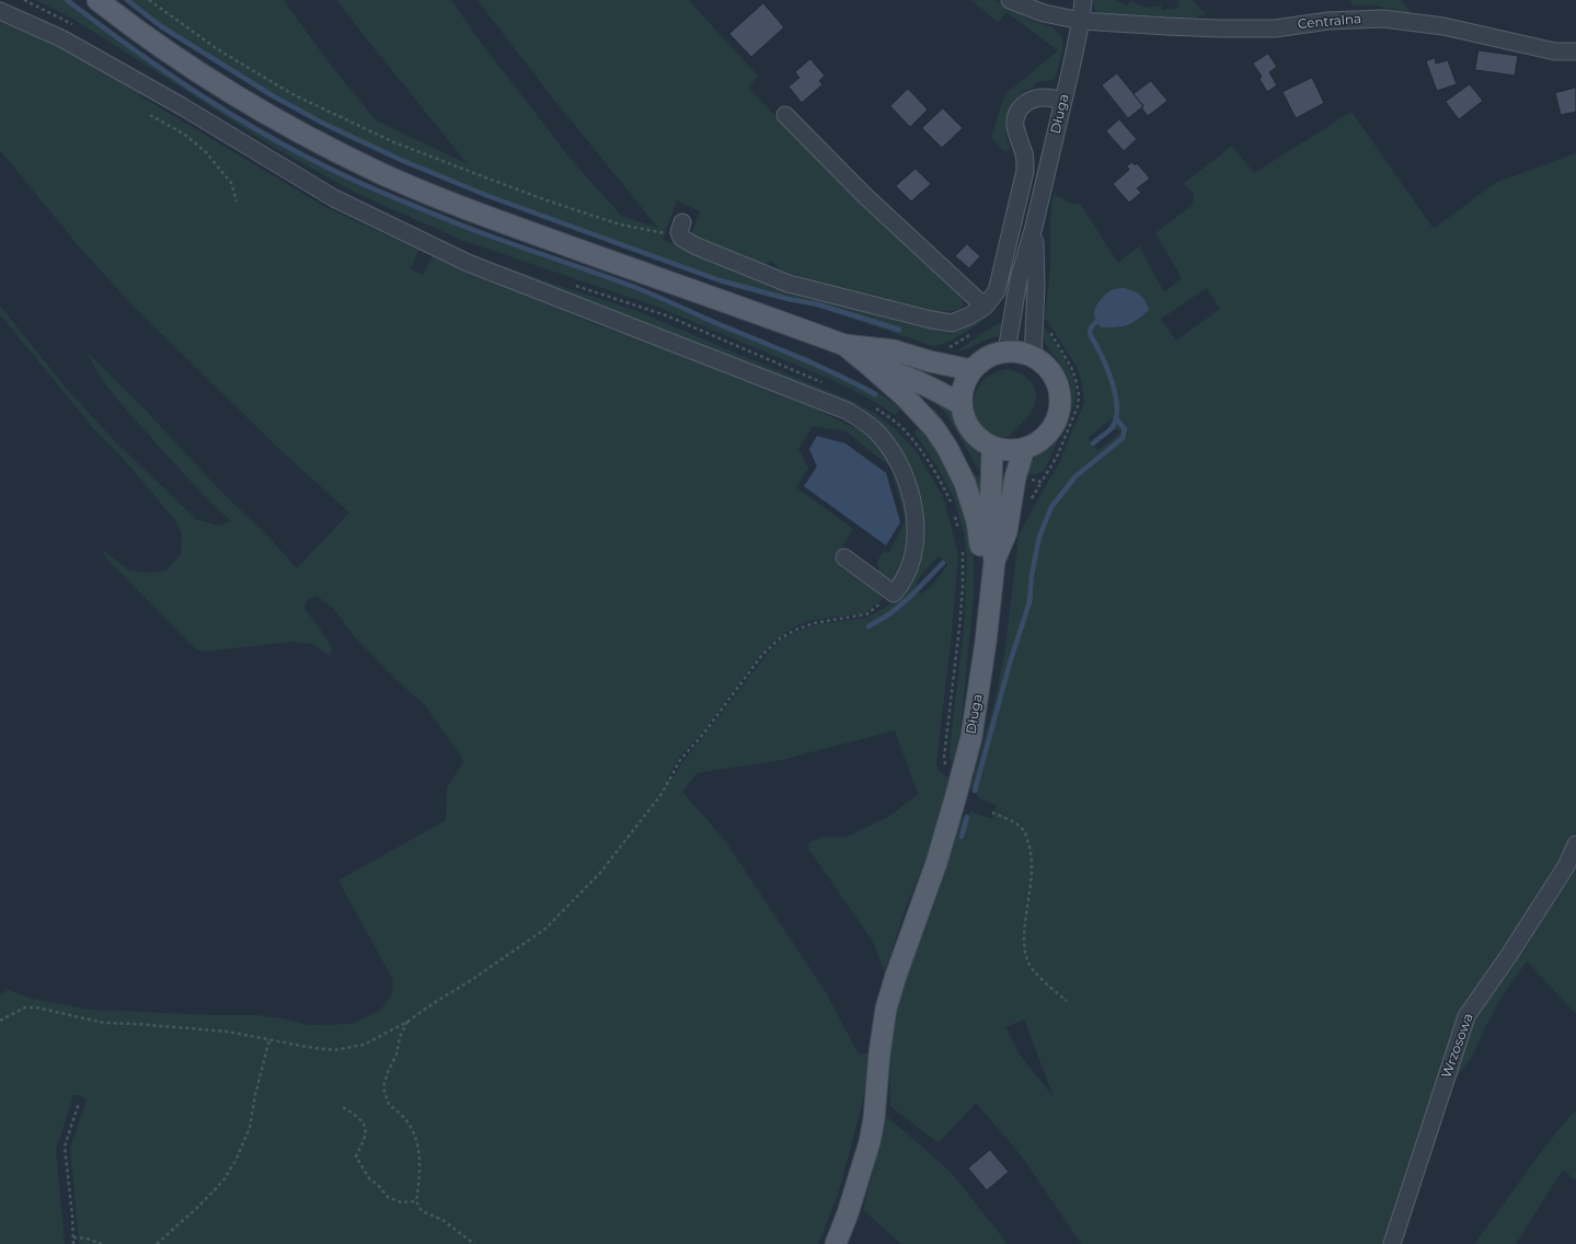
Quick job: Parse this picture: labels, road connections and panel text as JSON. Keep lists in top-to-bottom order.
{
  "streets": {
    "main road": ["Długa"],
    "street": ["Centralna", "Wrzosowa"]
  },
  "crossings": [
    ["Centralna", "Długa"]
  ]
}
